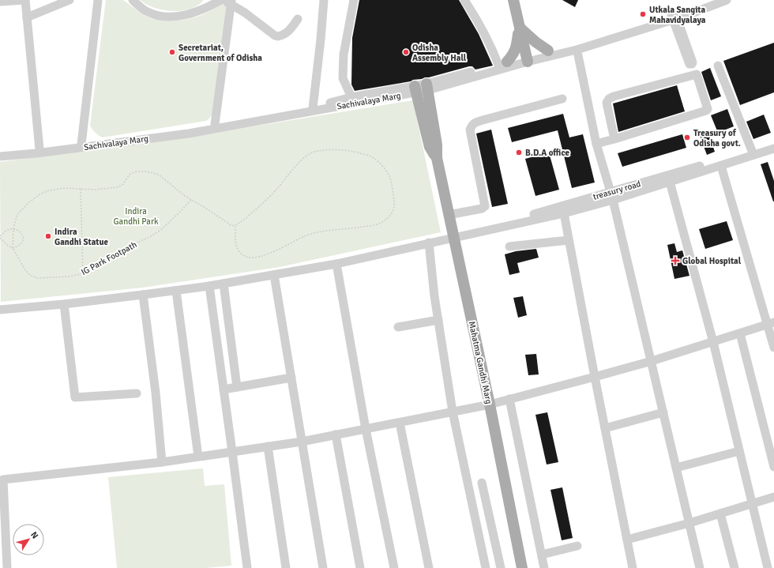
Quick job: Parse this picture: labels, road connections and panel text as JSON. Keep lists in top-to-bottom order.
{
  "streets": {
    "main road": ["Mahatma Gandhi Marg"],
    "street": ["Sachivalaya Marg", "treasury road"],
    "path": ["IG Park Footpath"]
  },
  "crossings": [
    ["Sachivalaya Marg", "Mahatma Gandhi Marg"],
    ["treasury road", "Mahatma Gandhi Marg"]
  ],
  "parks": ["Indira Gandhi Park"],
  "places": {
    "other": [
      "Utkala Sangita Mahavidyalaya",
      "Secretariat, Government of Odisha",
      "Odisha Assembly Hall",
      "Treasury of Odisha govt.",
      "B.D.A office",
      "Indira Gandhi Statue"
    ],
    "health": ["Global Hospital"]
  },
  "north": "top right"
}
